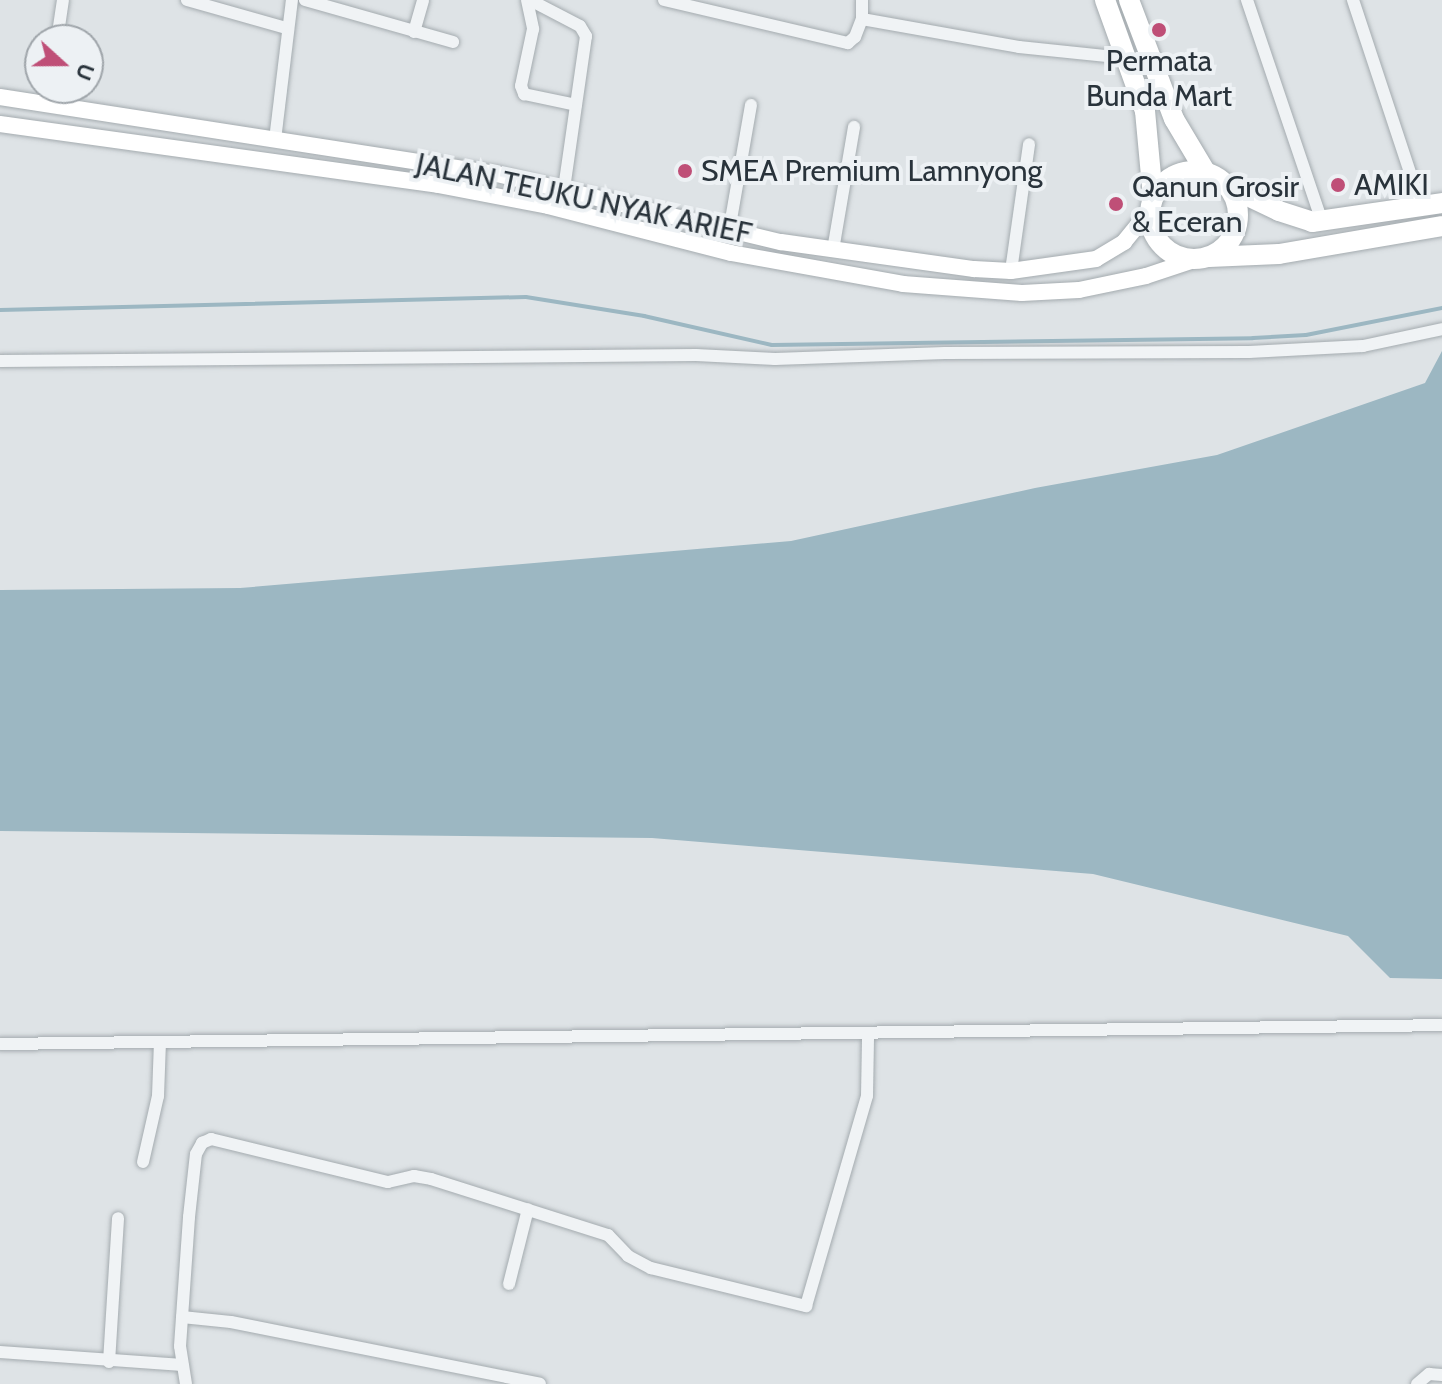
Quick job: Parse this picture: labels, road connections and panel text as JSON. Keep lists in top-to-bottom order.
{
  "streets": {
    "main road": ["JALAN TEUKU NYAK ARIEF"]
  },
  "places": [
    "Permata Bunda Mart",
    "SMEA Premium Lamnyong",
    "AMIKI",
    "Qanun Grosir & Eceran"
  ],
  "north": "right"
}
